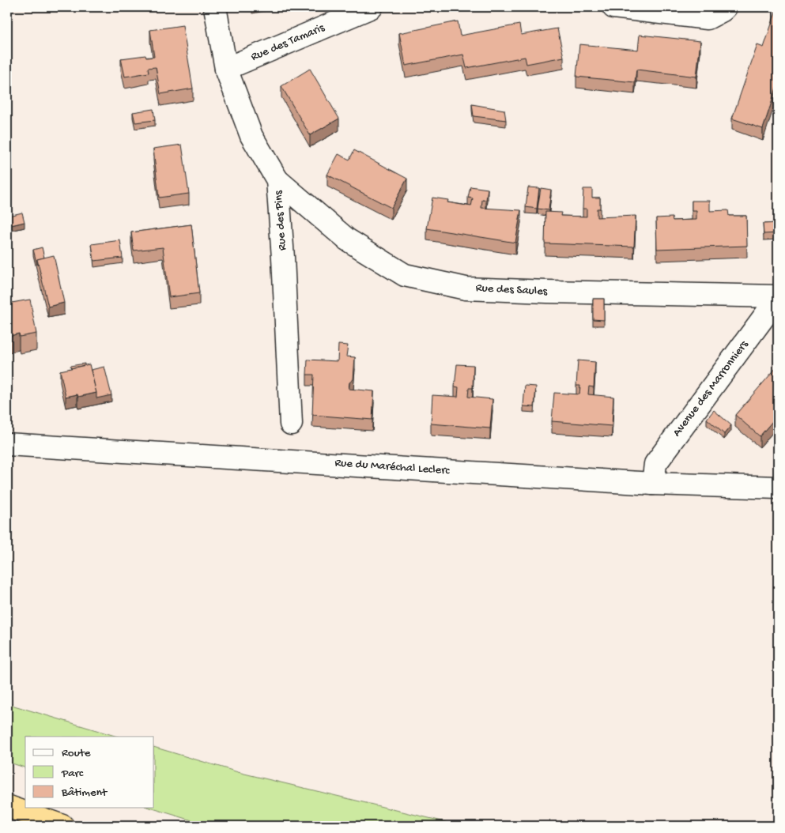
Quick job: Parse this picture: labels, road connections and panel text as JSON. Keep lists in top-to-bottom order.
{
  "streets": {
    "street": [
      "Rue des Tamaris",
      "Rue des Pins",
      "Rue des Saules",
      "Avenue des Marronniers",
      "Rue du Maréchal Leclerc"
    ]
  },
  "crossings": [
    ["Rue des Tamaris", "Rue des Pins"],
    ["Rue des Pins", "Rue des Saules"],
    ["Rue des Saules", "Avenue des Marronniers"],
    ["Avenue des Marronniers", "Rue du Maréchal Leclerc"]
  ],
  "legend": ["Route", "Parc", "Bâtiment"]
}
